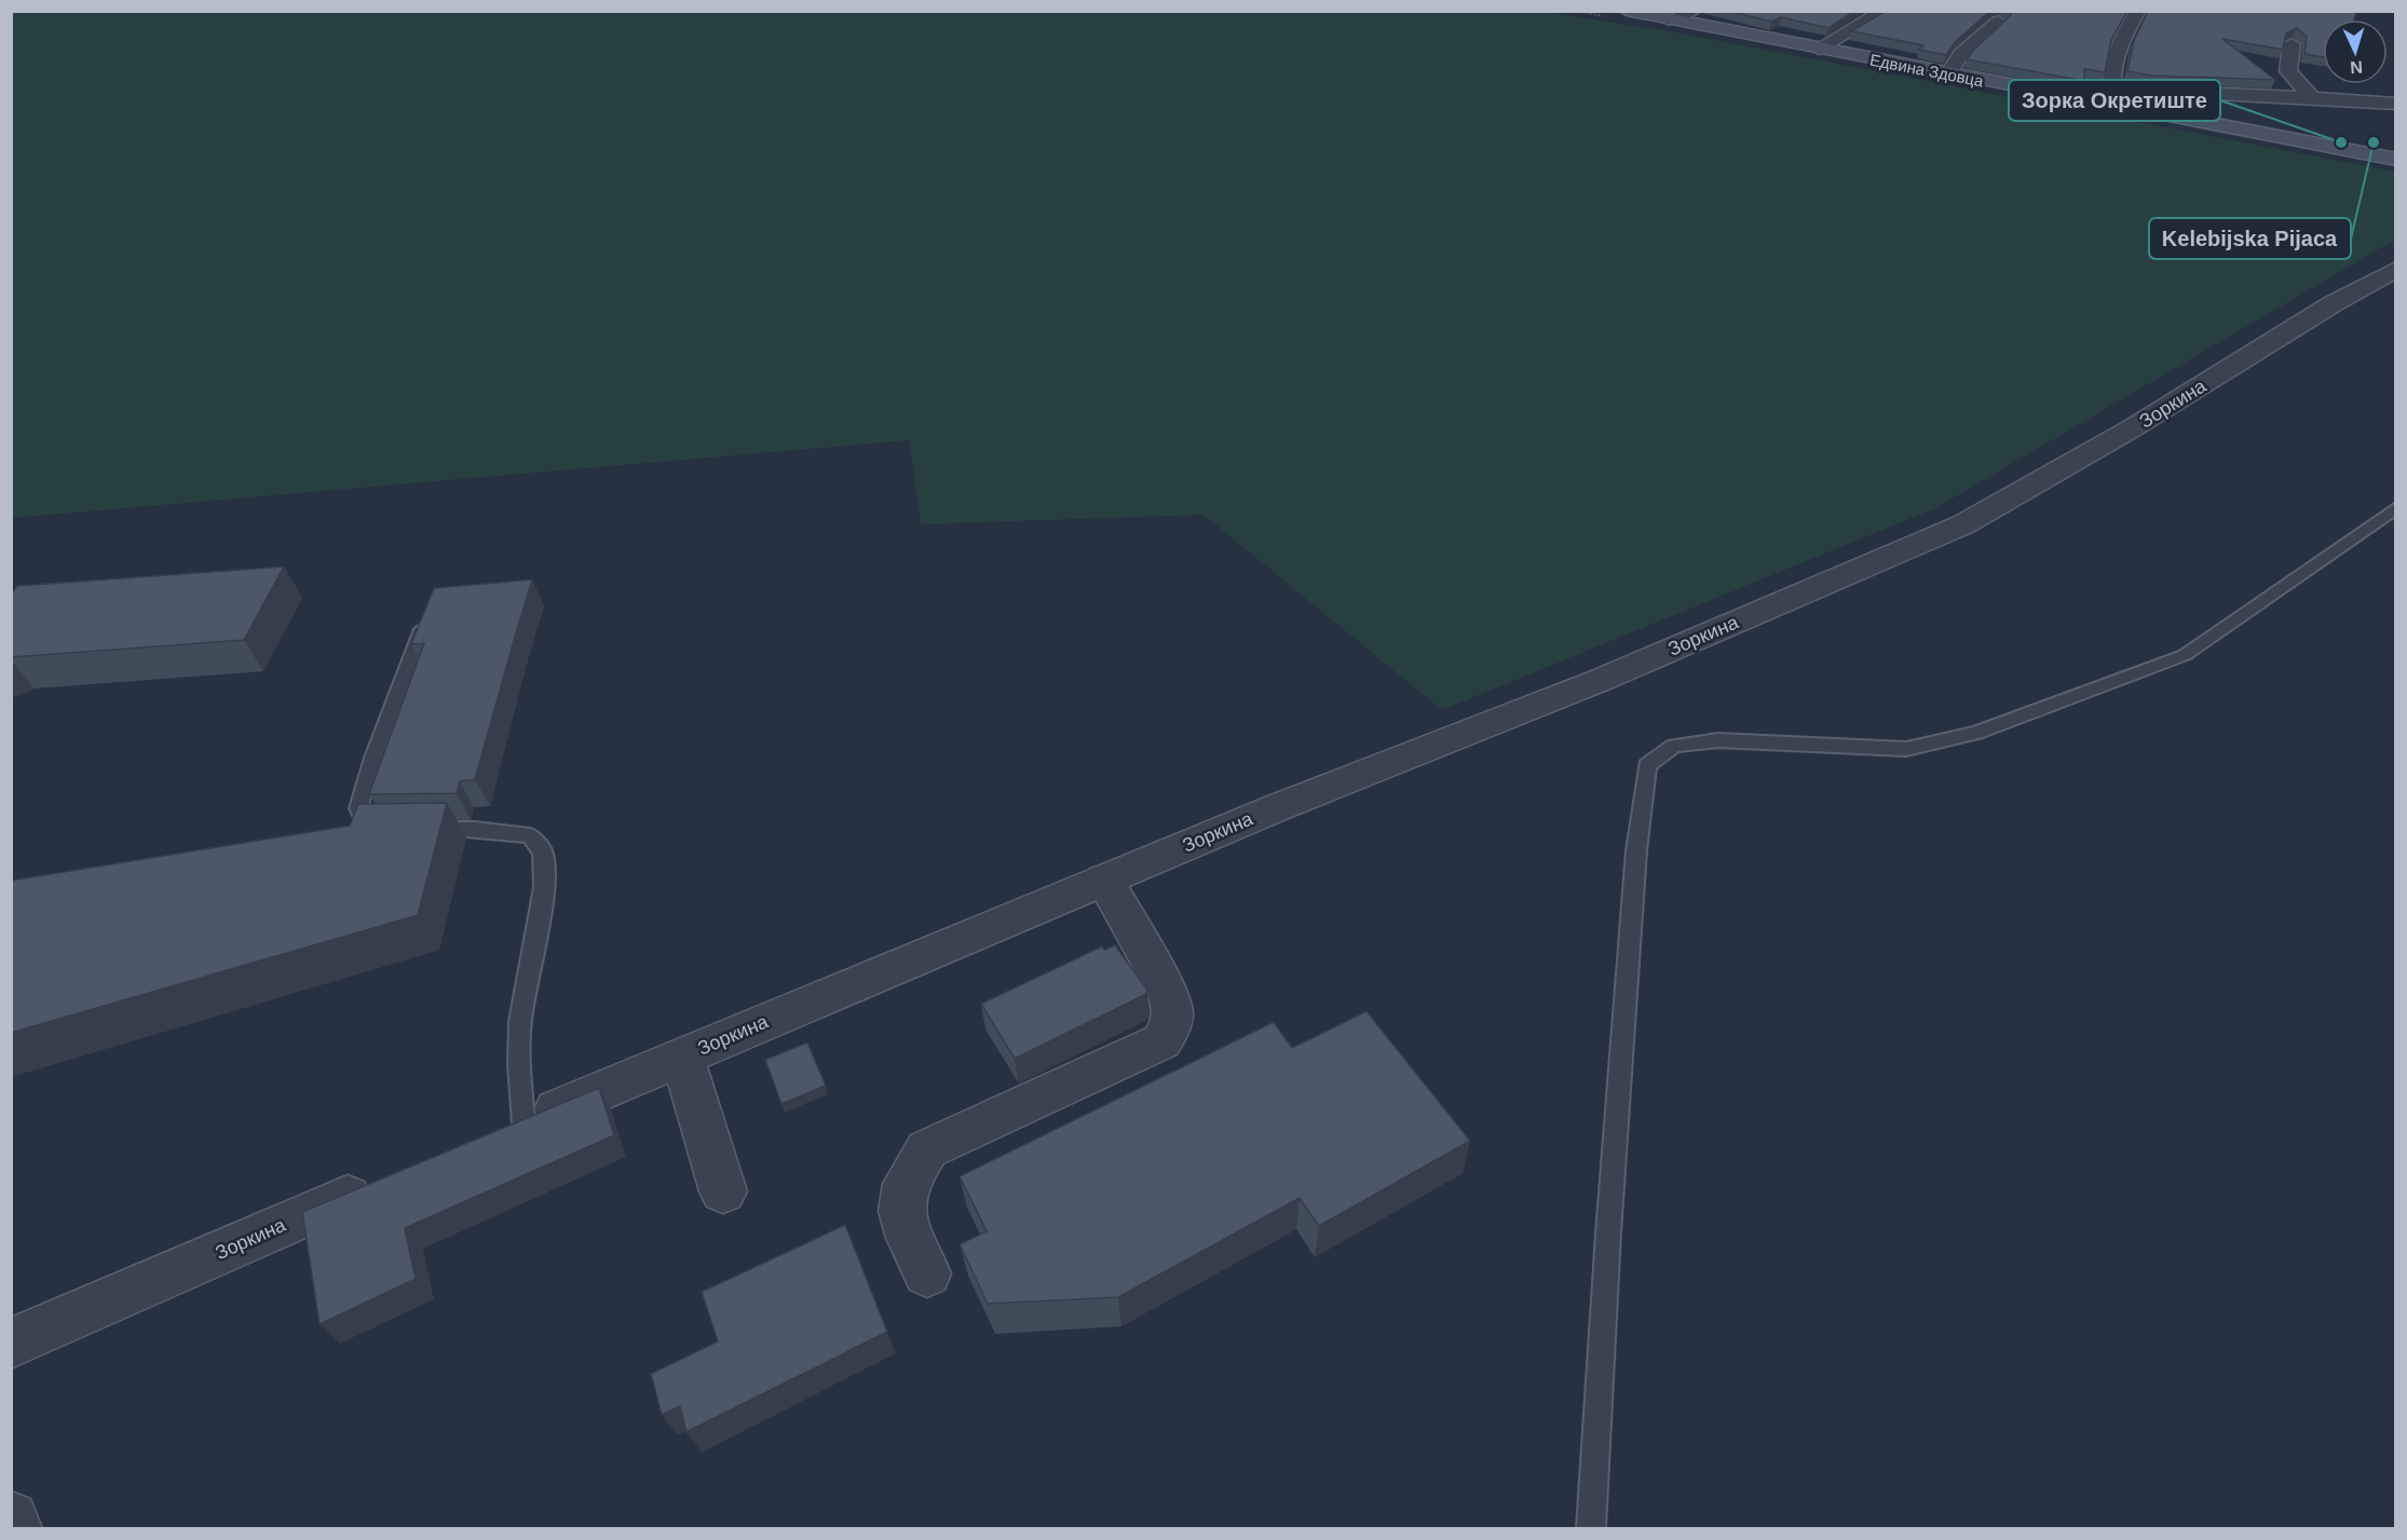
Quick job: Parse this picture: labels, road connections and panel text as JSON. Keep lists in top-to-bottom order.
{
  "streets": {
    "main road": ["Едвина Здовца"],
    "street": ["Зоркина"]
  },
  "places": ["Зорка Окретиште", "Kelebijska Pijaca"],
  "north": "bottom"
}
